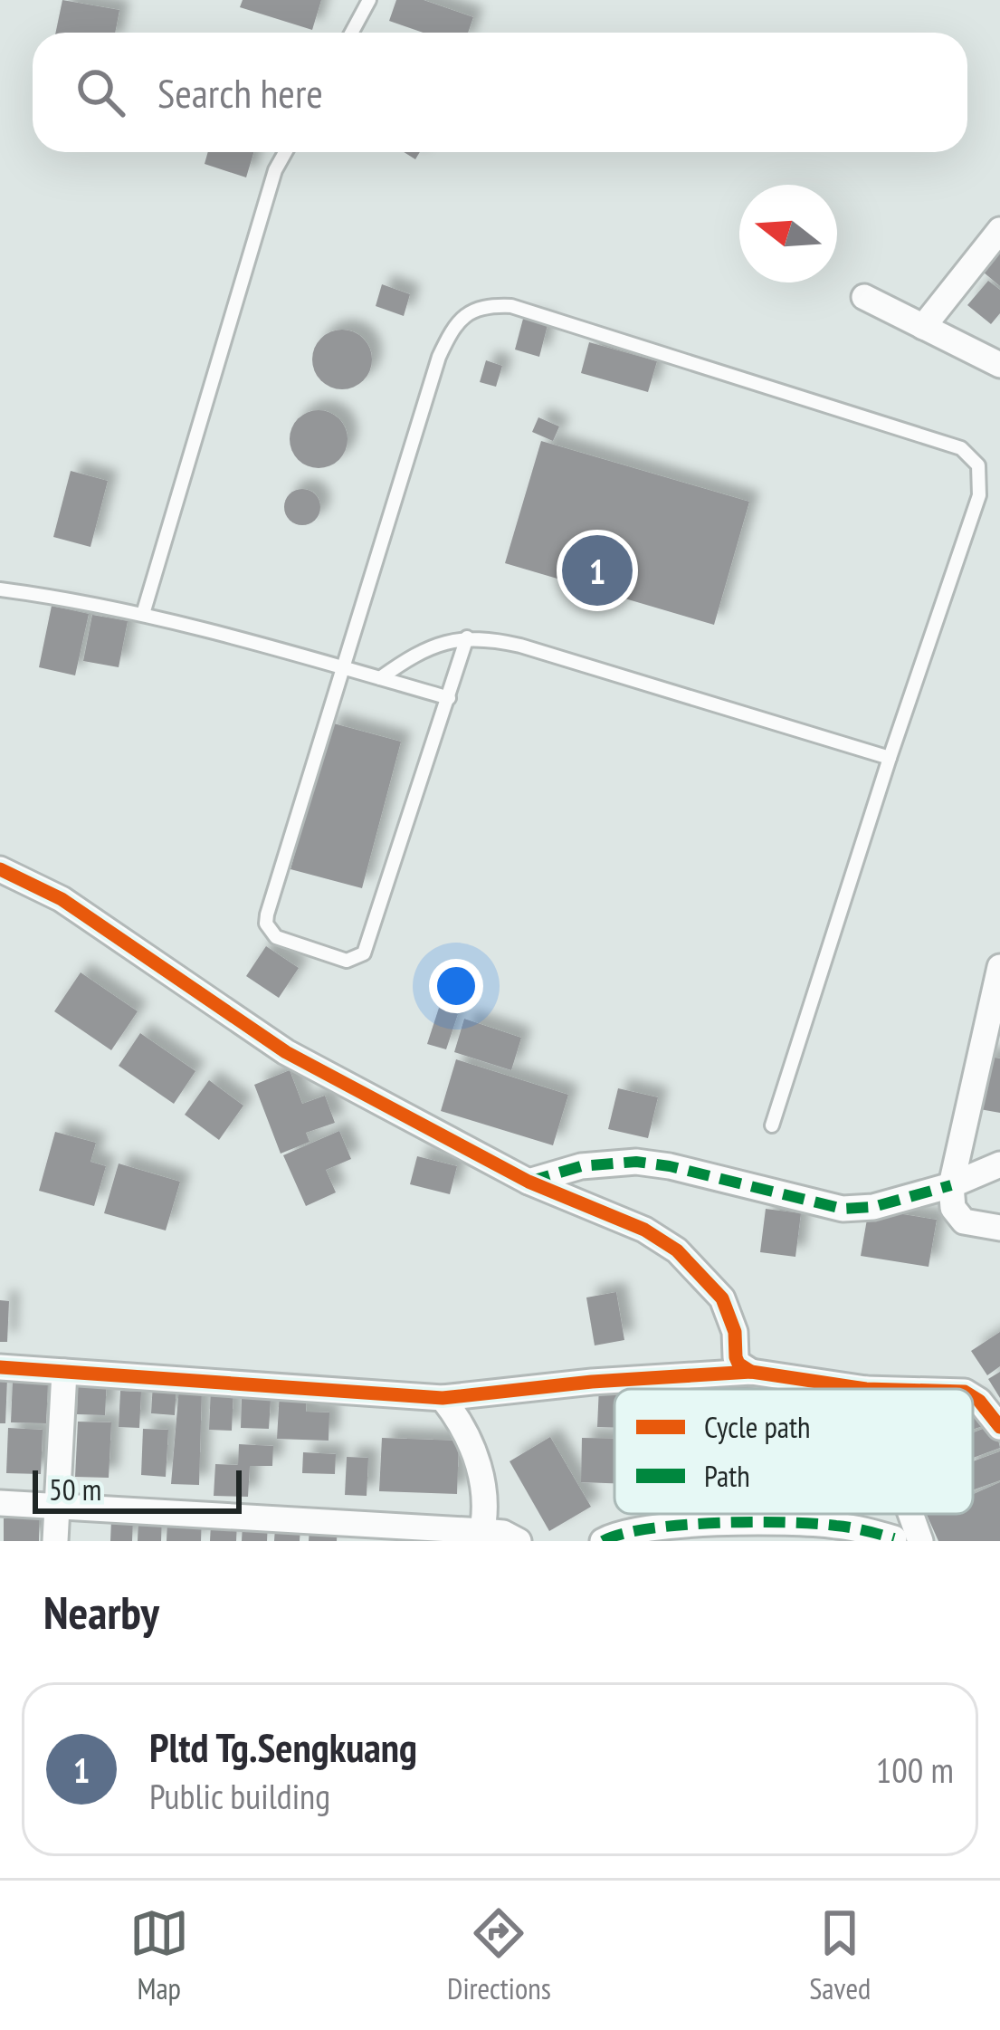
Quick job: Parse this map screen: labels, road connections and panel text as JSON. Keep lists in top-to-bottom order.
{
  "legend": ["Cycle path", "Path"],
  "scale_bar": "50 m",
  "north": "left",
  "page": {
    "search": "Search here",
    "pins": "1",
    "scale": "50 m",
    "heading": "Nearby",
    "list": [
      {
        "mark": "1",
        "name": "Pltd Tg.Sengkuang",
        "note": "Public building",
        "value": "100 m"
      }
    ],
    "nav": ["Map", "Directions", "Saved"]
  }
}
